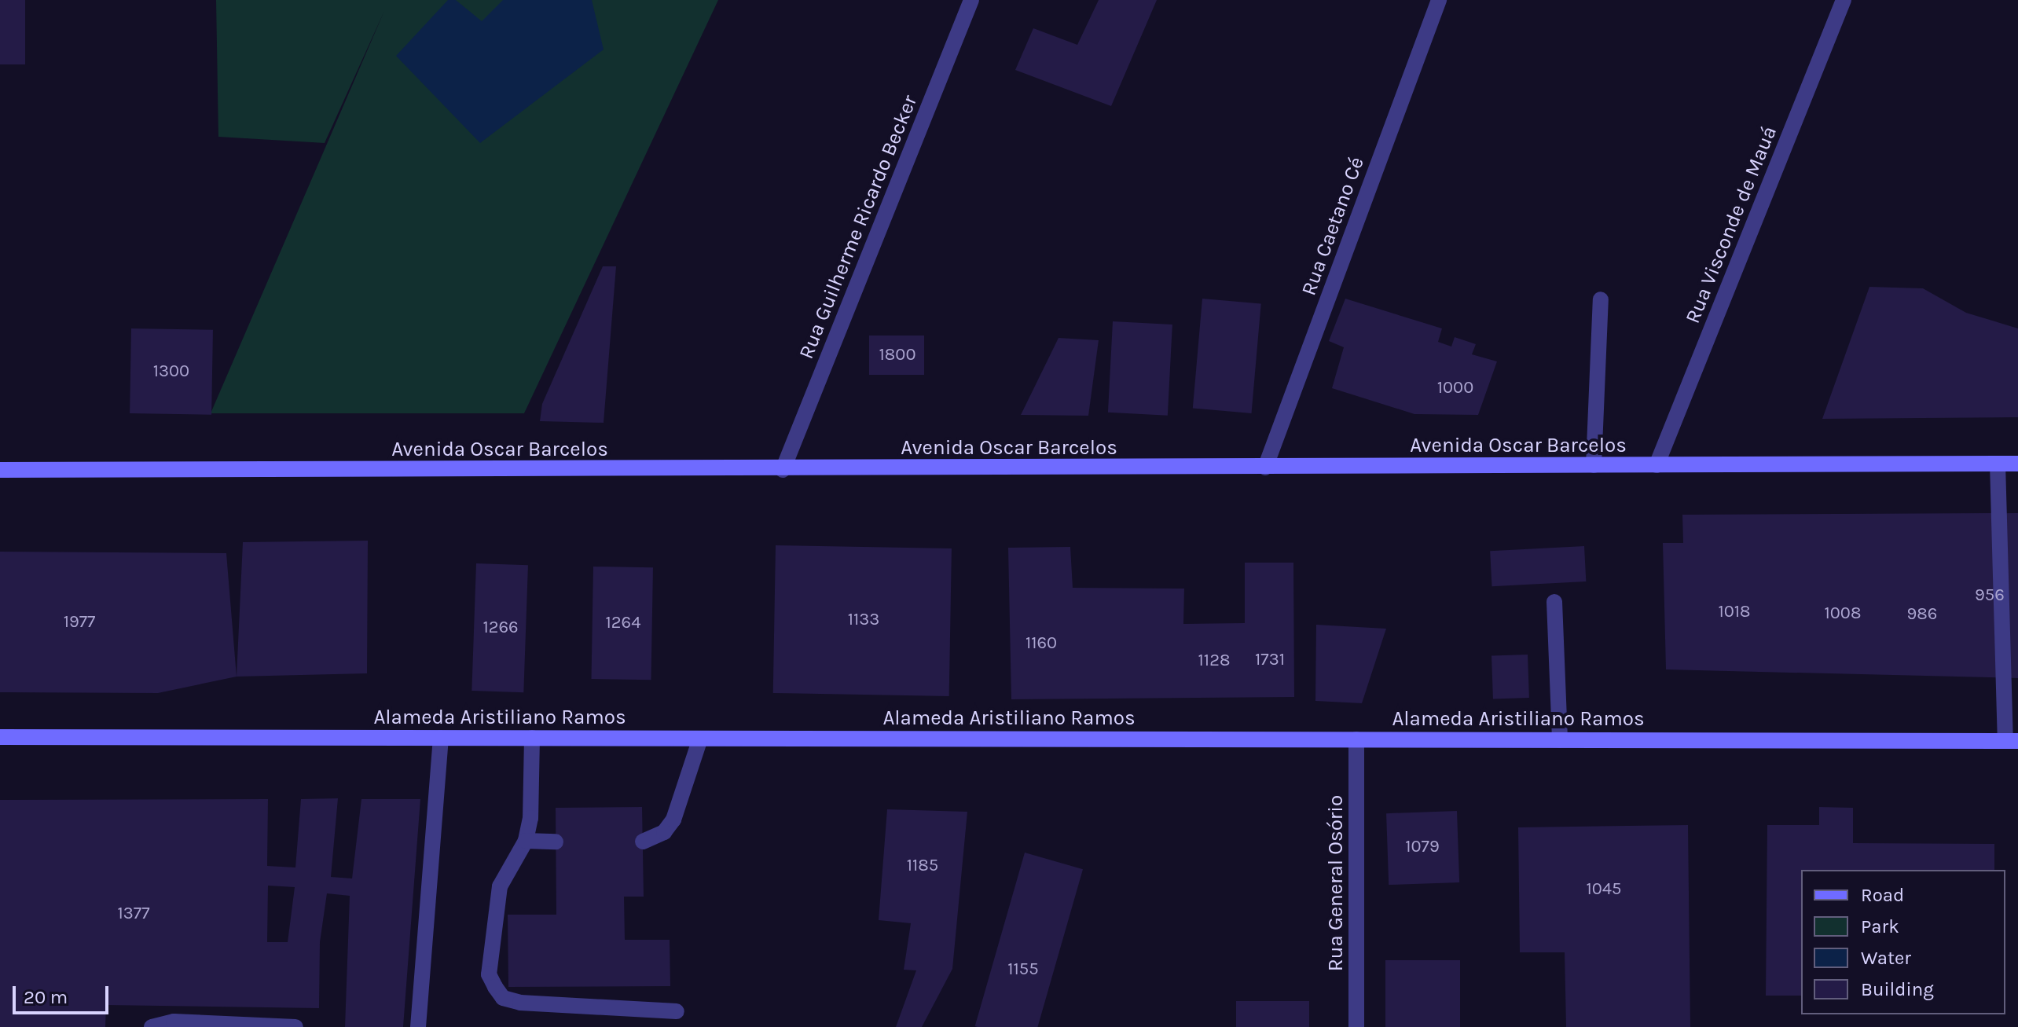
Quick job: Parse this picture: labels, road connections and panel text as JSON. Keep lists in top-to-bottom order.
{
  "streets": {
    "main road": ["Avenida Oscar Barcelos", "Alameda Aristiliano Ramos"],
    "street": [
      "Rua Visconde de Mauá",
      "Rua Caetano Cé",
      "Rua Guilherme Ricardo Becker",
      "Rua General Osório"
    ]
  },
  "crossings": [
    ["Rua Visconde de Mauá", "Avenida Oscar Barcelos"],
    ["Rua Caetano Cé", "Avenida Oscar Barcelos"],
    ["Rua Guilherme Ricardo Becker", "Avenida Oscar Barcelos"],
    ["Alameda Aristiliano Ramos", "Rua General Osório"]
  ],
  "house_numbers": [
    "1800",
    "1300",
    "1000",
    "956",
    "1018",
    "1008",
    "986",
    "1133",
    "1977",
    "1264",
    "1266",
    "1160",
    "1731",
    "1128",
    "1079",
    "1185",
    "1045",
    "1377",
    "1155"
  ],
  "legend": [
    "Road",
    "Park",
    "Water",
    "Building"
  ],
  "scale_bar": "20 m"
}
